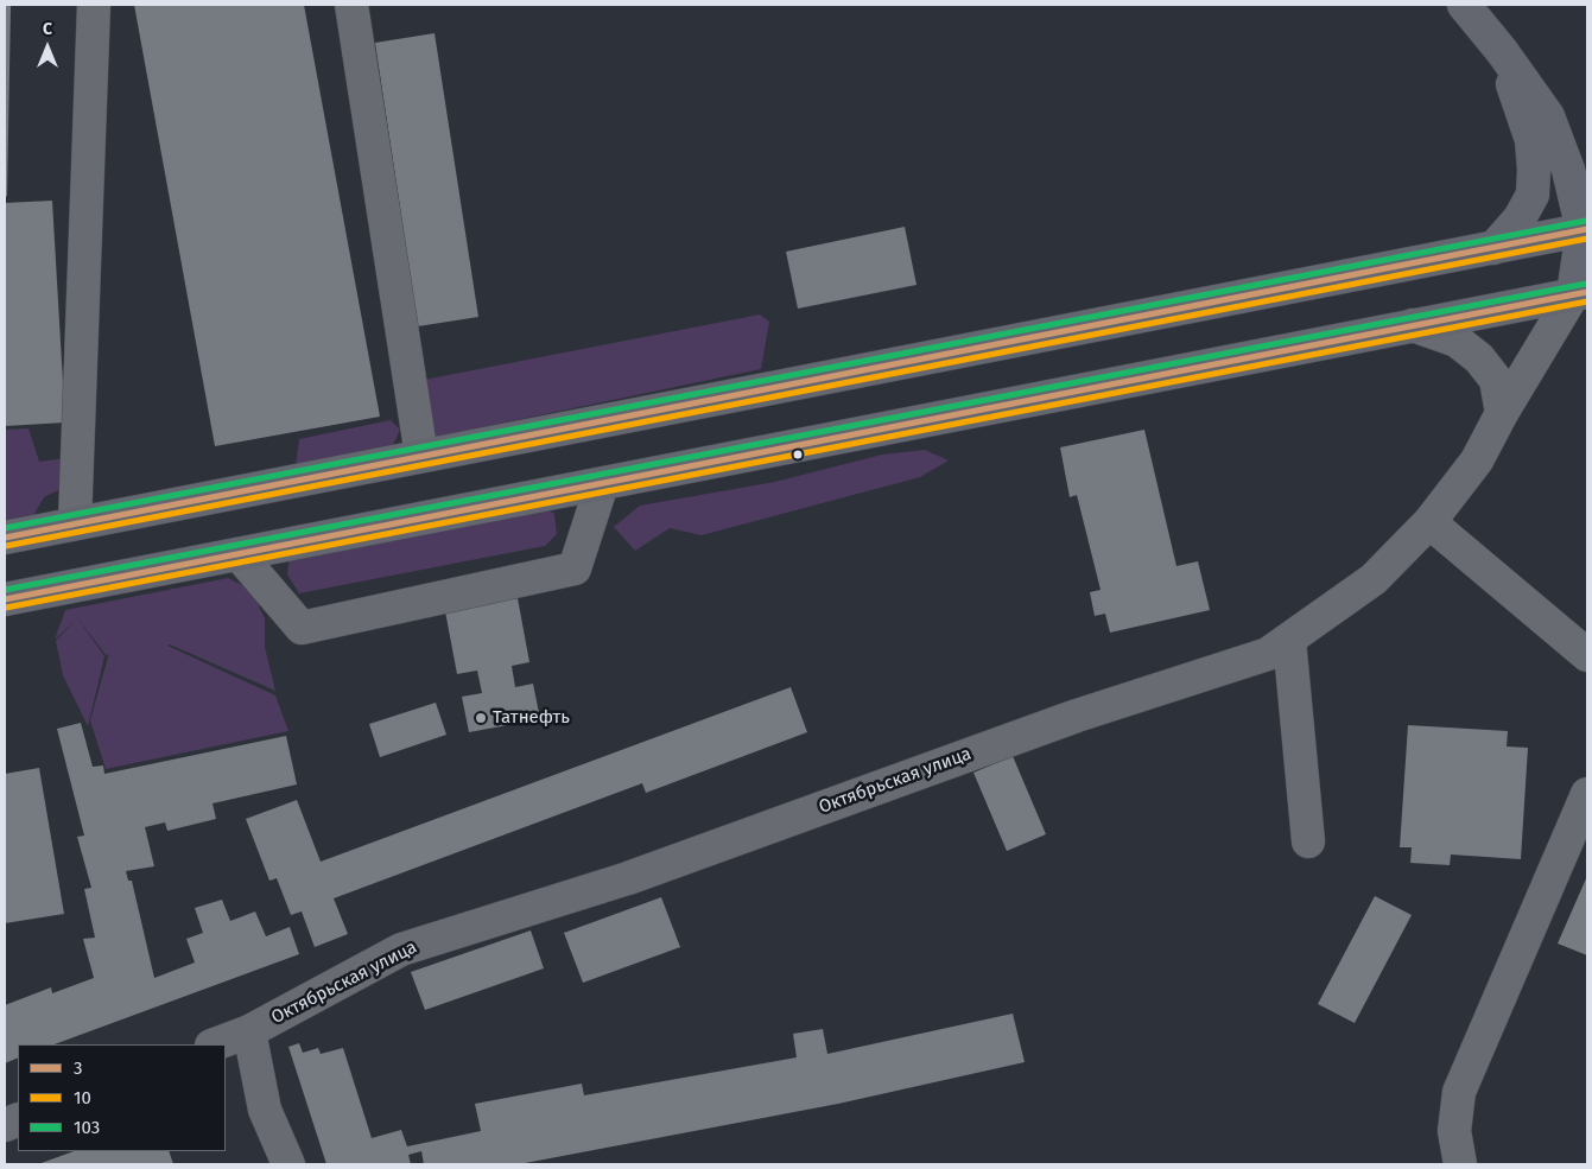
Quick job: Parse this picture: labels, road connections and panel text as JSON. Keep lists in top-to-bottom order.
{
  "streets": {
    "street": ["Октябрьская улица"]
  },
  "places": ["Татнефть"],
  "lines": ["transit line 103", "transit line 3", "transit line 10"],
  "legend": ["3", "10", "103"],
  "north": "top"
}
